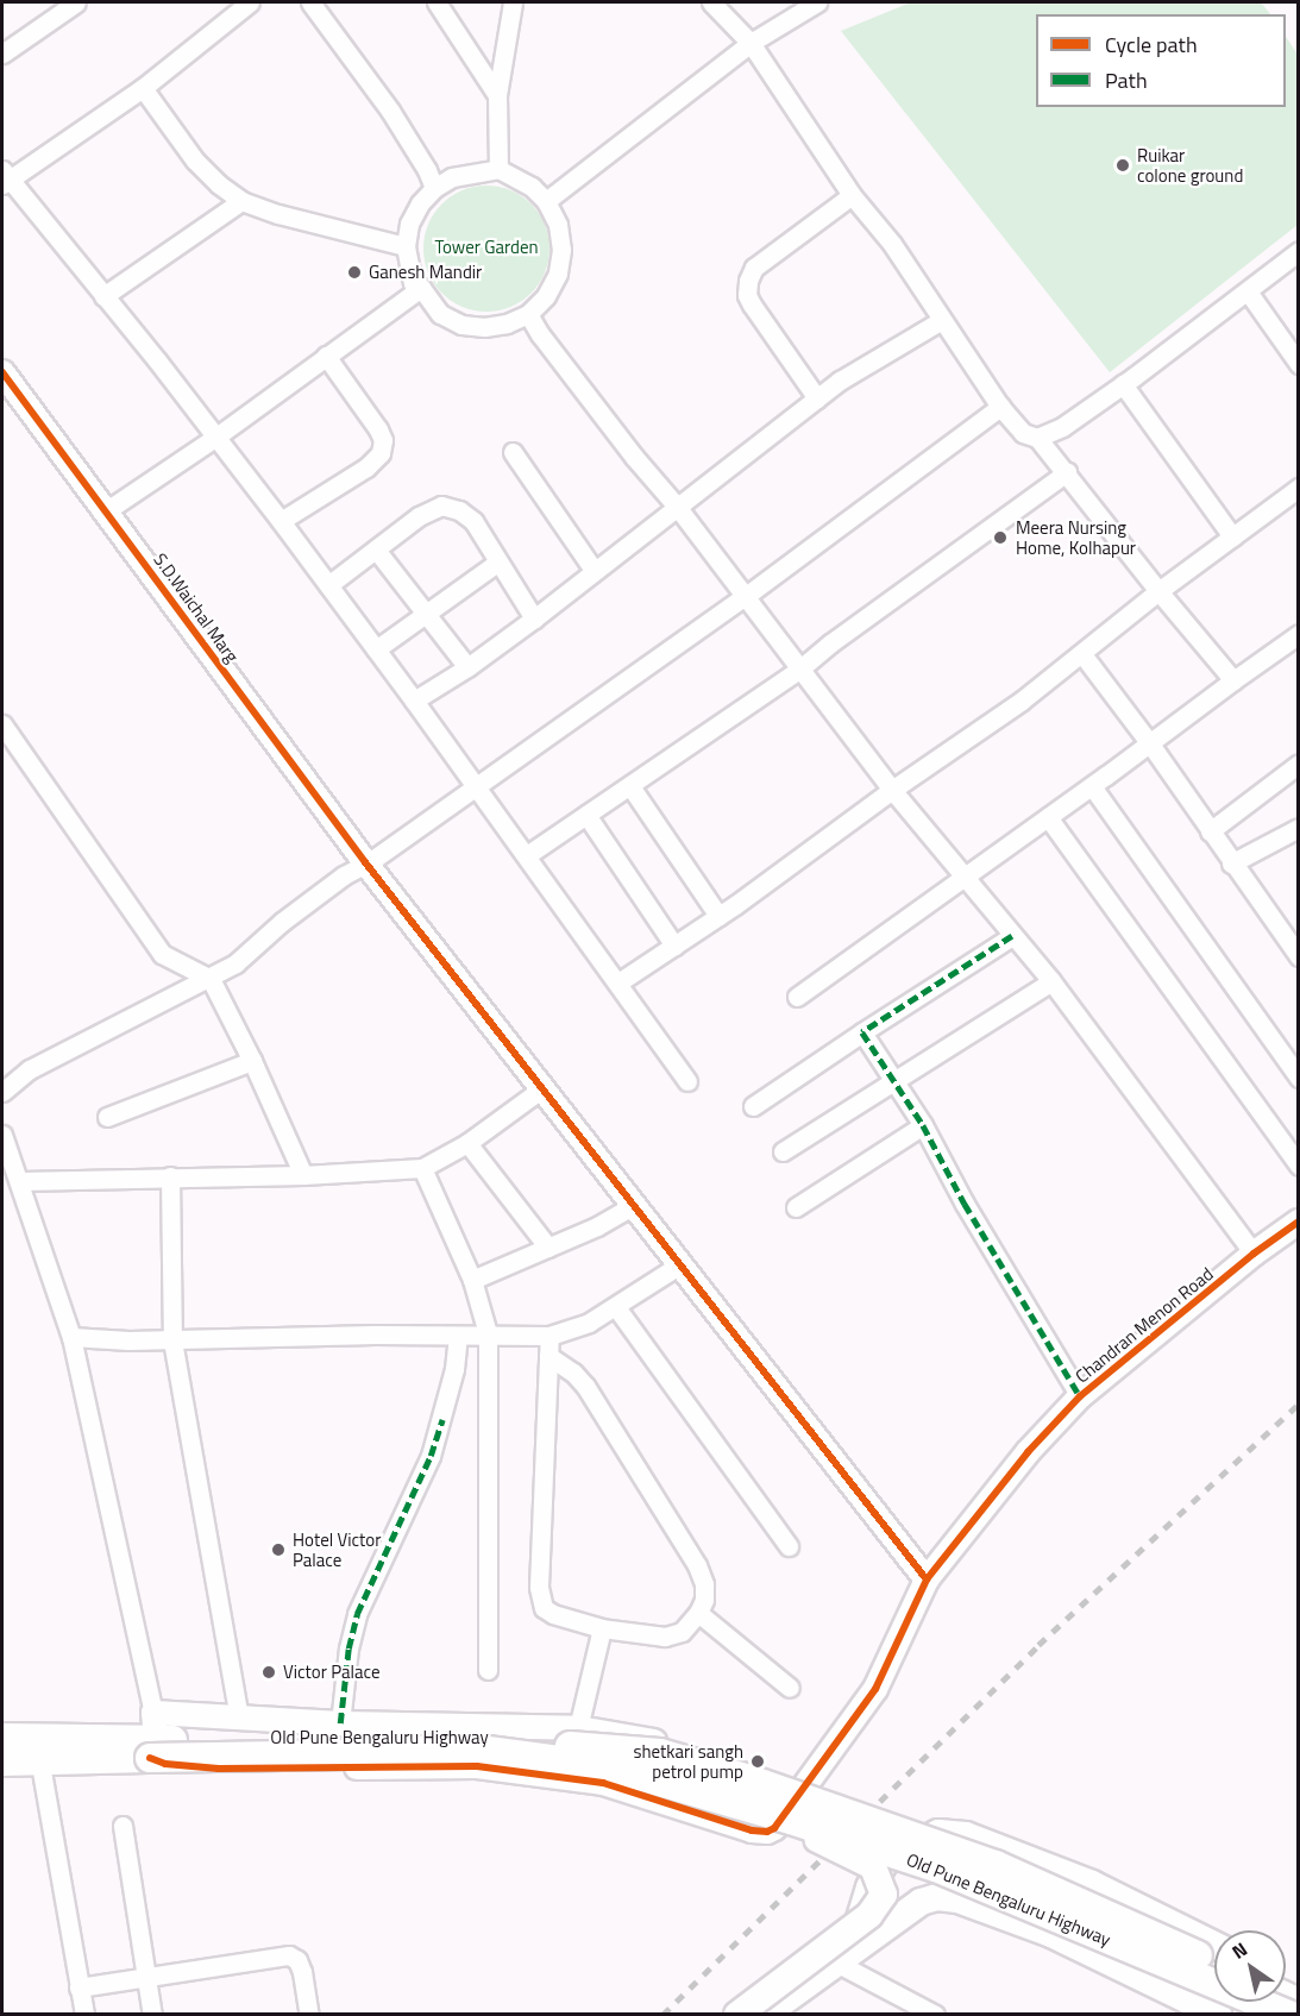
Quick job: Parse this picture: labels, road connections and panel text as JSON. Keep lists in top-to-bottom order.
{
  "streets": {
    "main road": ["Old Pune Bengaluru Highway"],
    "street": ["S.D.Waichal Marg", "Chandran Menon Road"]
  },
  "crossings": [
    ["S.D.Waichal Marg", "Chandran Menon Road"],
    ["Chandran Menon Road", "Old Pune Bengaluru Highway"]
  ],
  "parks": ["Tower Garden"],
  "places": [
    "Ruikar colone ground",
    "Ganesh Mandir",
    "Meera Nursing Home, Kolhapur",
    "Hotel Victor Palace",
    "Victor Palace",
    "shetkari sangh petrol pump"
  ],
  "legend": ["Cycle path", "Path"],
  "north": "top left"
}
